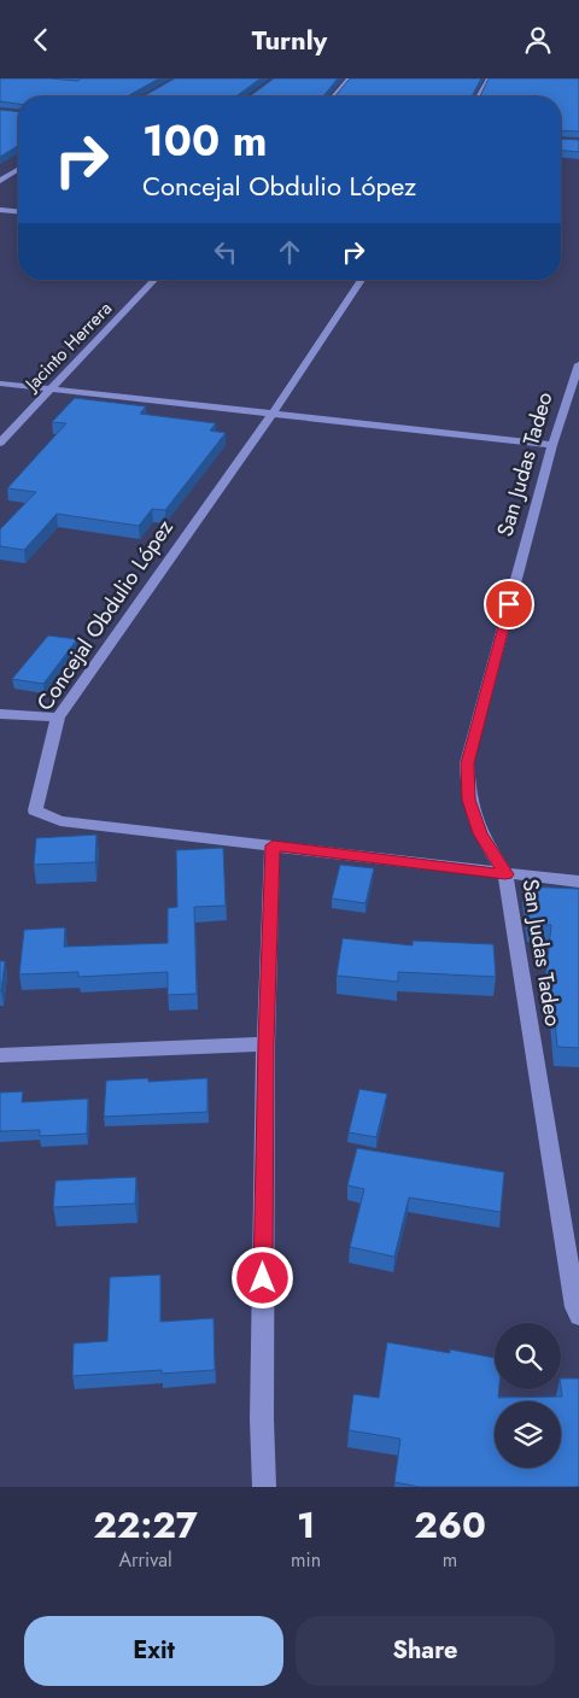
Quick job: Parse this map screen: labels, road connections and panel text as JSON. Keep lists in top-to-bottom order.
{
  "streets": {
    "street": ["Jacinto Herrera", "San Judas Tadeo", "Concejal Obdulio López"]
  },
  "crossings": [
    ["San Judas Tadeo", "Concejal Obdulio López"]
  ],
  "page": {
    "header": "Turnly",
    "turn": ["100 m", "Concejal Obdulio López"],
    "eta": [
      "22:27",
      "Arrival",
      "1",
      "min",
      "260",
      "m"
    ],
    "buttons": ["Exit", "Share"]
  }
}
